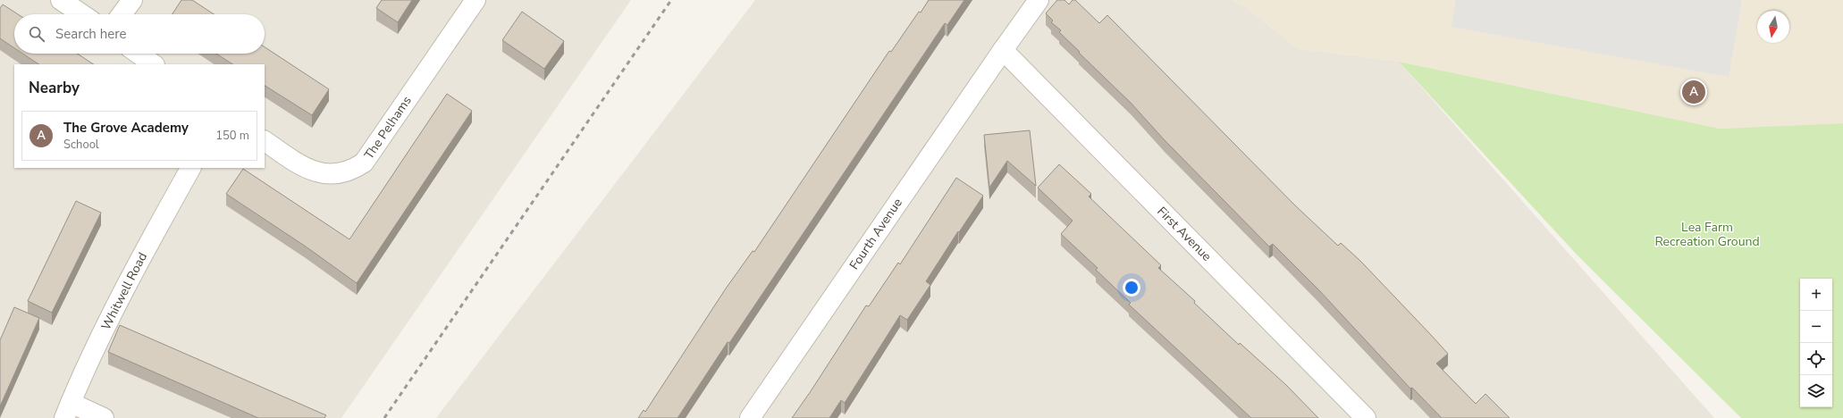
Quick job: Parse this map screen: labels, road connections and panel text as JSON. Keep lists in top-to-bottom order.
{
  "streets": {
    "street": [
      "The Pelhams",
      "Fourth Avenue",
      "First Avenue",
      "Whitwell Road"
    ]
  },
  "crossings": [
    ["Fourth Avenue", "First Avenue"]
  ],
  "parks": ["Lea Farm Recreation Ground"],
  "north": "bottom",
  "page": {
    "search": "Search here",
    "heading": "Nearby",
    "pins": "A",
    "list": [
      {
        "mark": "A",
        "name": "The Grove Academy",
        "note": "School",
        "value": "150 m"
      }
    ],
    "map_buttons": ["+", "−"]
  }
}
